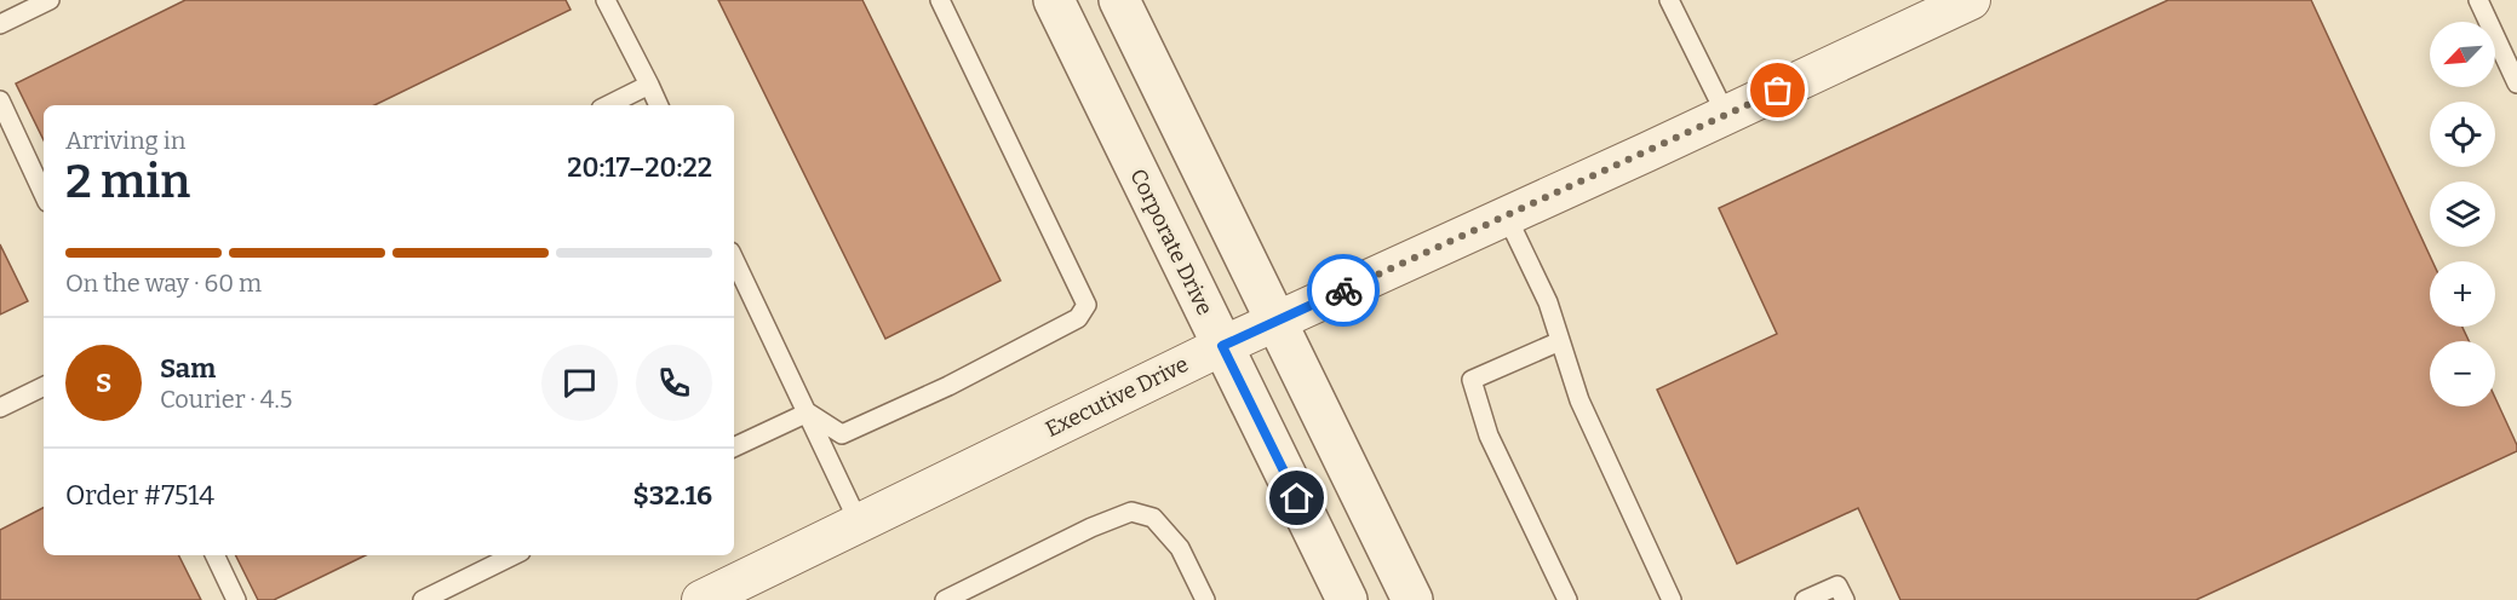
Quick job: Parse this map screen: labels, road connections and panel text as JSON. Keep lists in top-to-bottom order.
{
  "streets": {
    "street": ["Corporate Drive", "Executive Drive"]
  },
  "crossings": [
    ["Corporate Drive", "Executive Drive"]
  ],
  "north": "bottom left",
  "page": {
    "map_buttons": ["+", "−"],
    "heading": ["2 min", "Arriving in", "20:17–20:22"],
    "panel": [
      "Sam",
      "Courier · 4.5",
      "Order #7514",
      "$32.16"
    ],
    "bar": "On the way · 60 m",
    "round": "S"
  }
}
